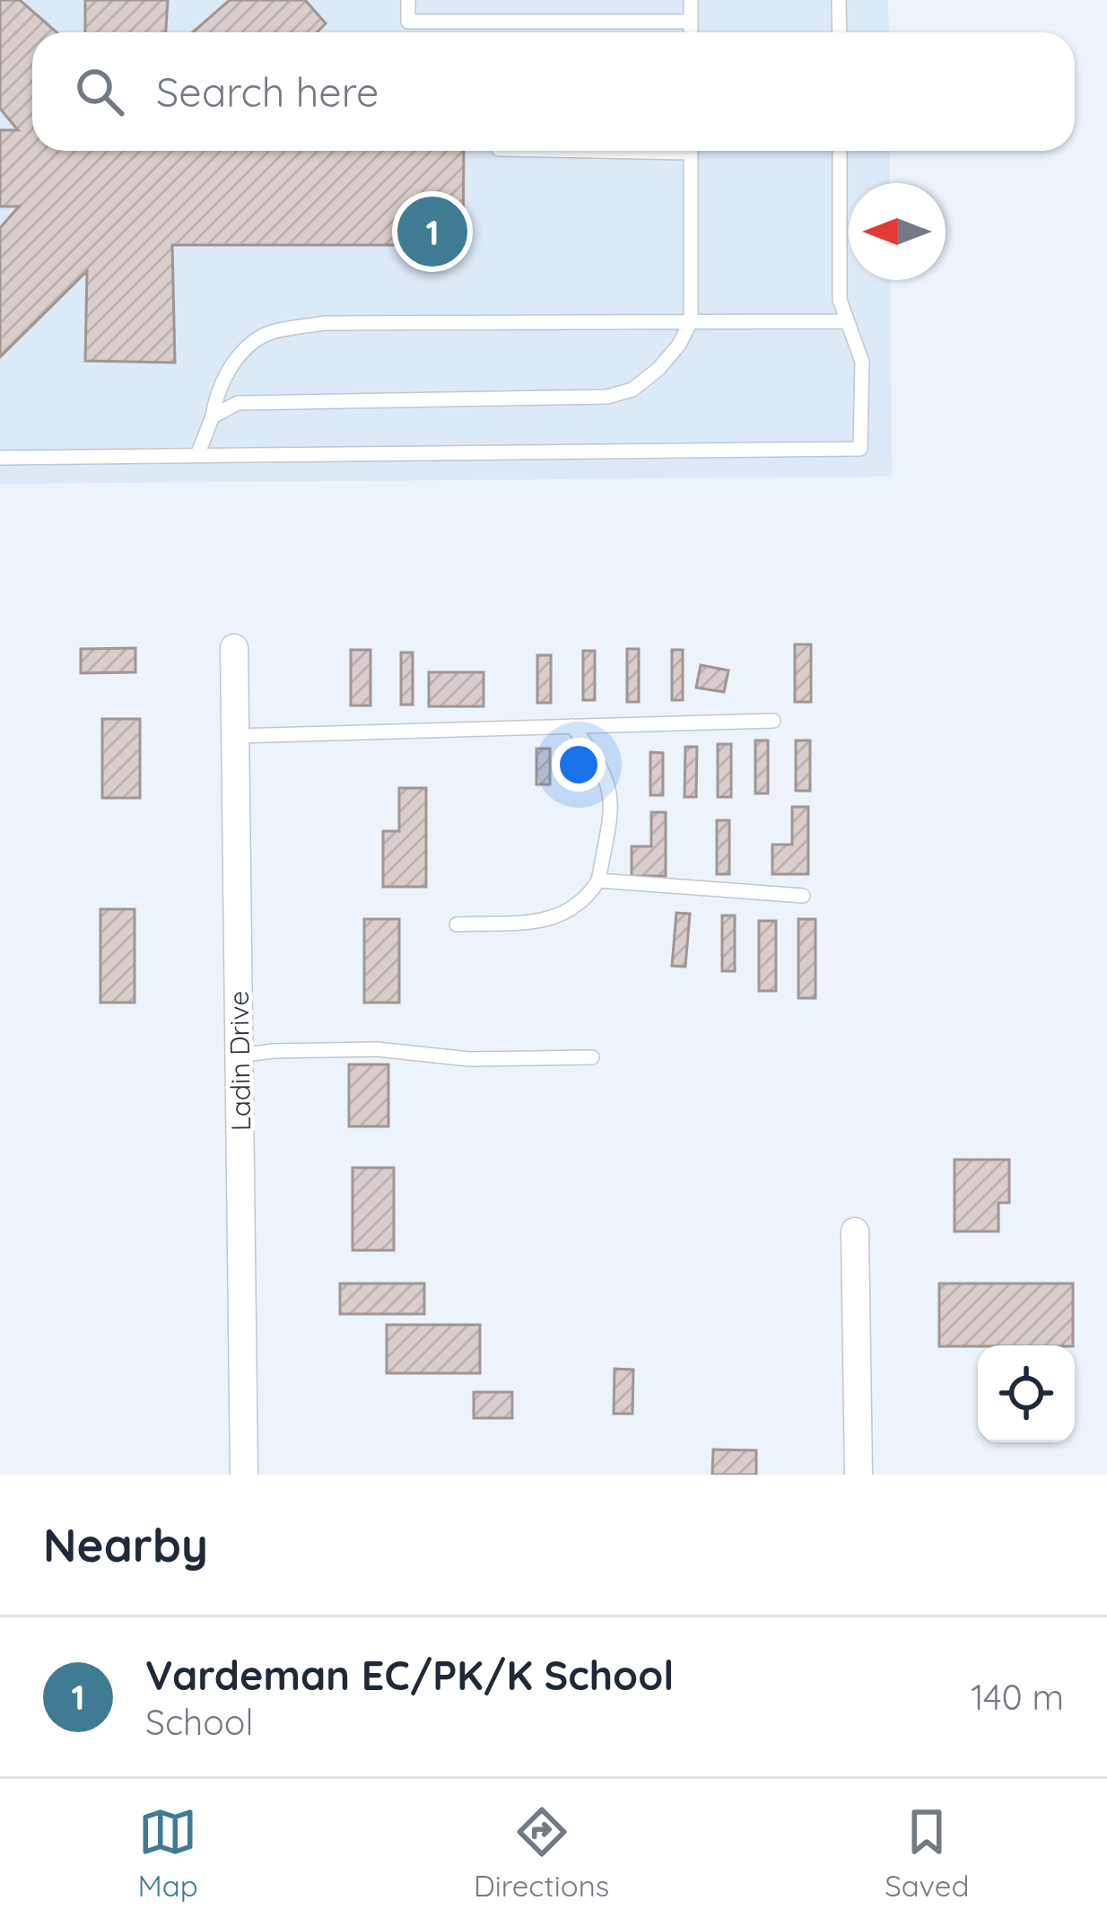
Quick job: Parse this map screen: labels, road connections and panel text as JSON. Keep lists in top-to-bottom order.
{
  "streets": {
    "street": ["Ladin Drive"]
  },
  "north": "left",
  "page": {
    "search": "Search here",
    "pins": "1",
    "heading": "Nearby",
    "list": [
      {
        "mark": "1",
        "name": "Vardeman EC/PK/K School",
        "note": "School",
        "value": "140 m"
      }
    ],
    "nav": ["Map", "Directions", "Saved"]
  }
}
